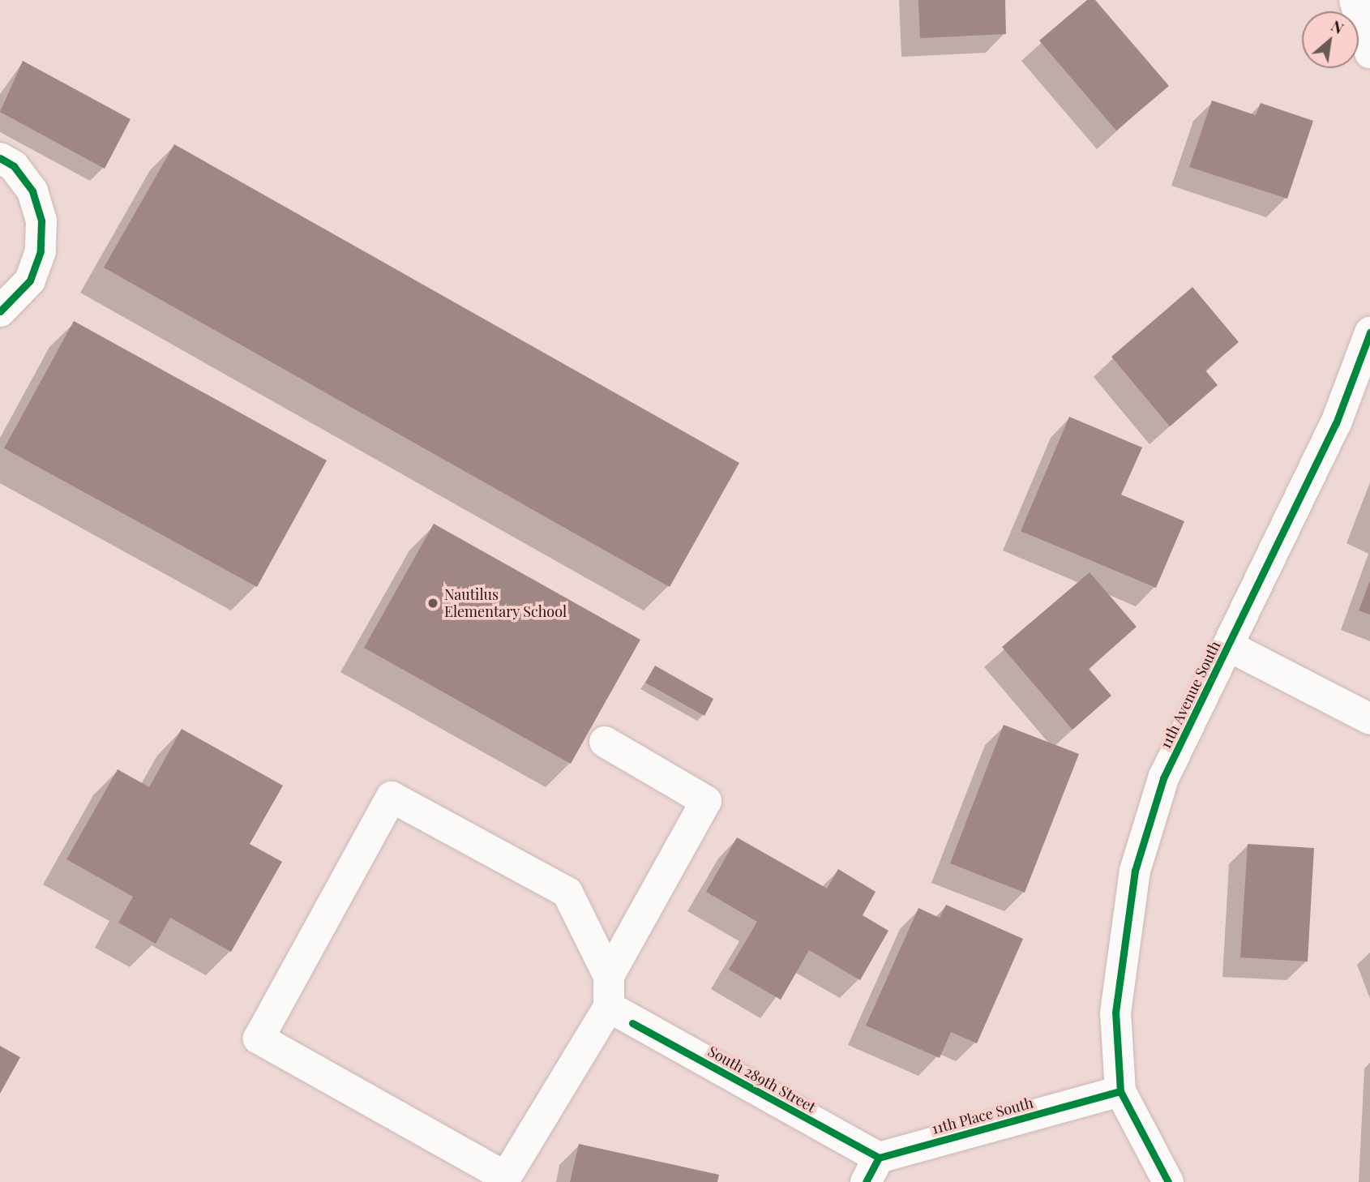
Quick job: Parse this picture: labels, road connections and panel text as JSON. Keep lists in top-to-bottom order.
{
  "streets": {
    "street": ["11th Avenue South", "South 289th Street", "11th Place South"]
  },
  "crossings": [
    ["11th Avenue South", "11th Place South"],
    ["South 289th Street", "11th Place South"]
  ],
  "places": ["Nautilus Elementary School"],
  "north": "top right"
}
